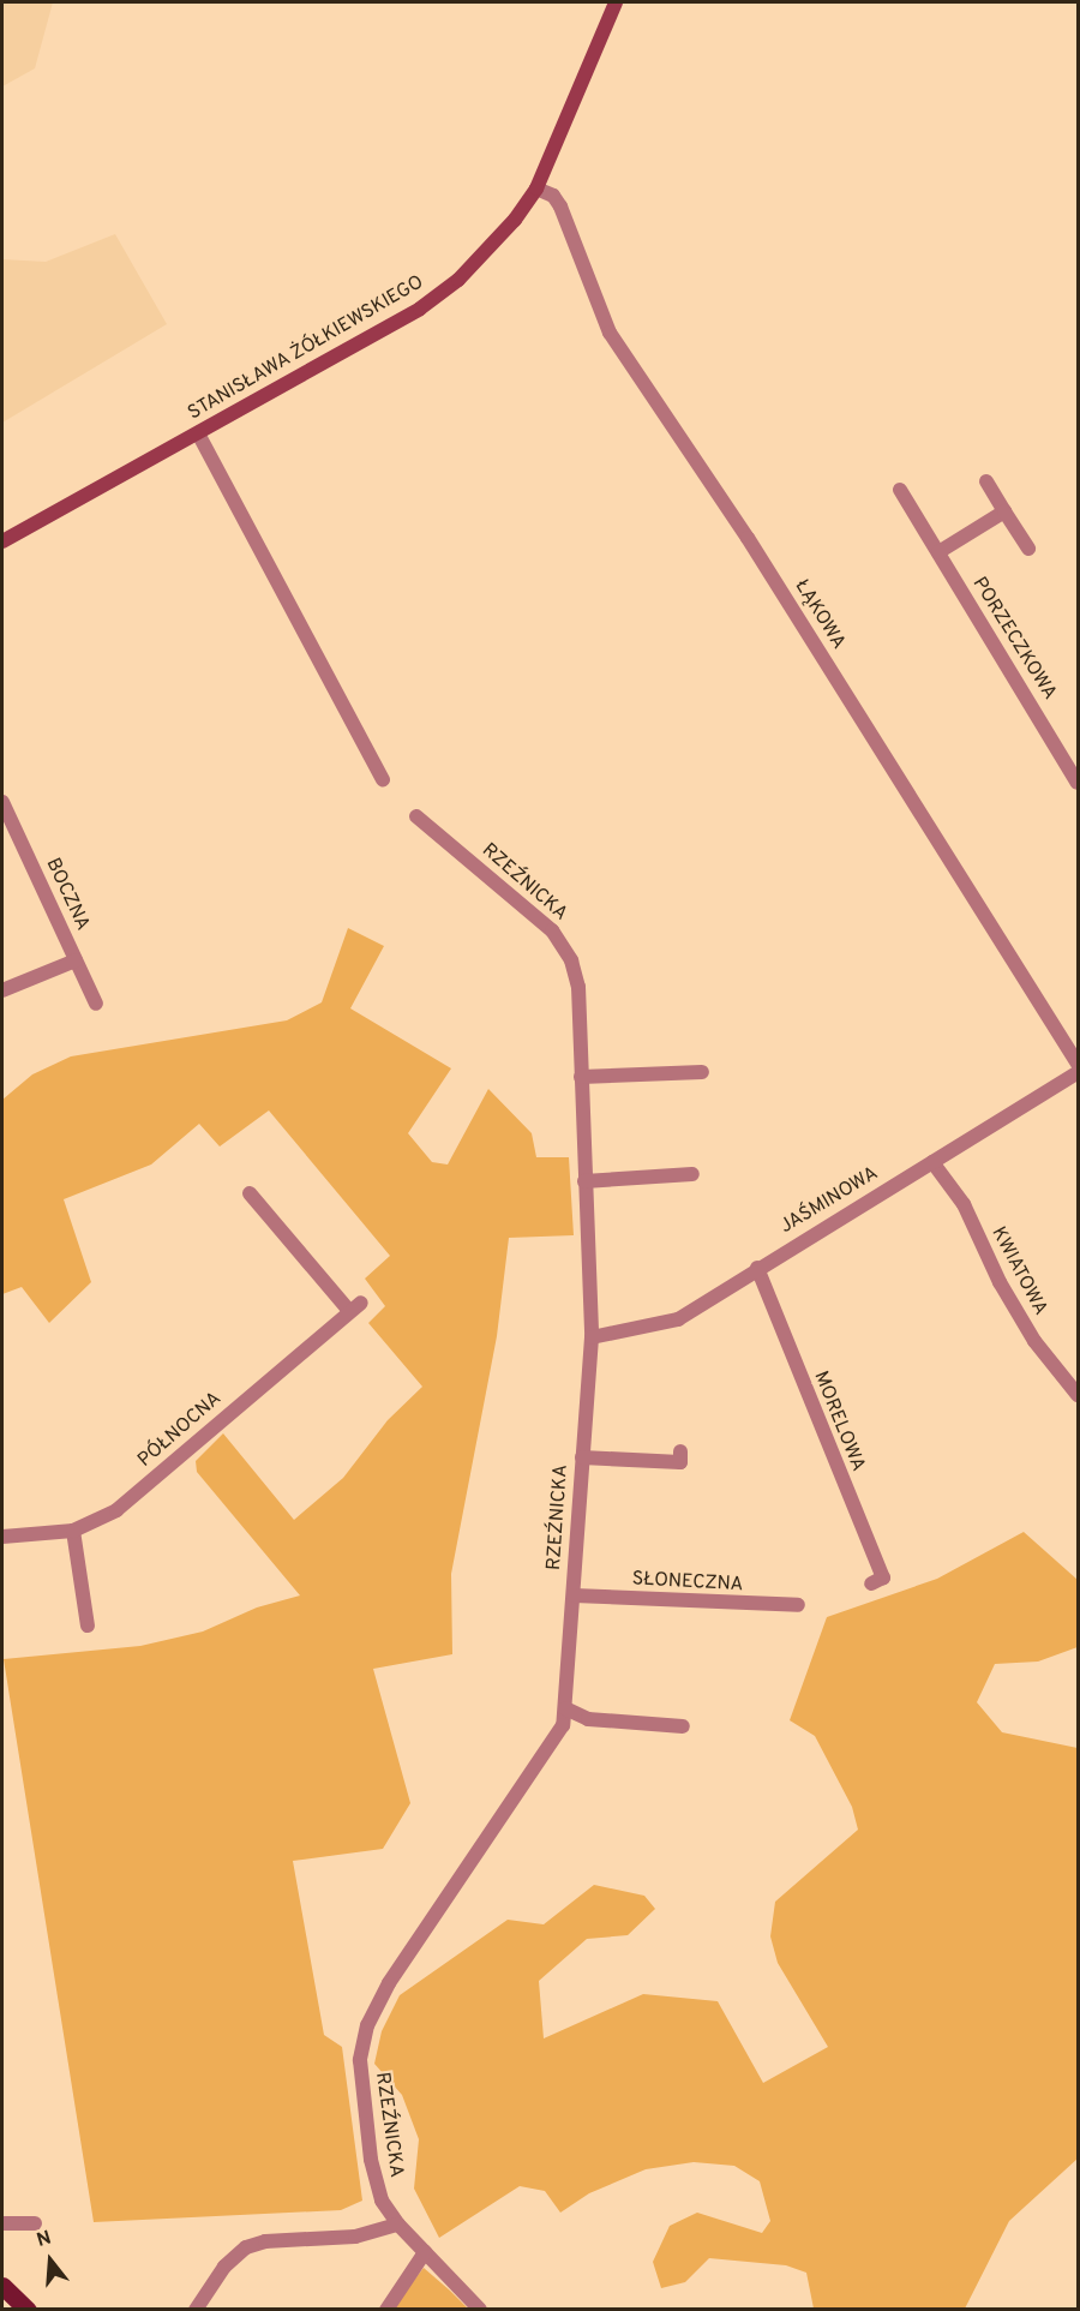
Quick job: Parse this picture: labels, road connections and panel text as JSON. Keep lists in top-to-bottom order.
{
  "streets": {
    "street": [
      "STANISŁAWA ŻÓŁKIEWSKIEGO",
      "ŁĄKOWA",
      "PORZECZKOWA",
      "RZEŹNICKA",
      "BOCZNA",
      "JAŚMINOWA",
      "KWIATOWA",
      "MORELOWA",
      "PÓŁNOCNA",
      "SŁONECZNA"
    ]
  },
  "crossings": [
    ["STANISŁAWA ŻÓŁKIEWSKIEGO", "ŁĄKOWA"],
    ["RZEŹNICKA", "JAŚMINOWA"],
    ["RZEŹNICKA", "SŁONECZNA"],
    ["JAŚMINOWA", "KWIATOWA"],
    ["JAŚMINOWA", "MORELOWA"]
  ],
  "north": "top"
}
